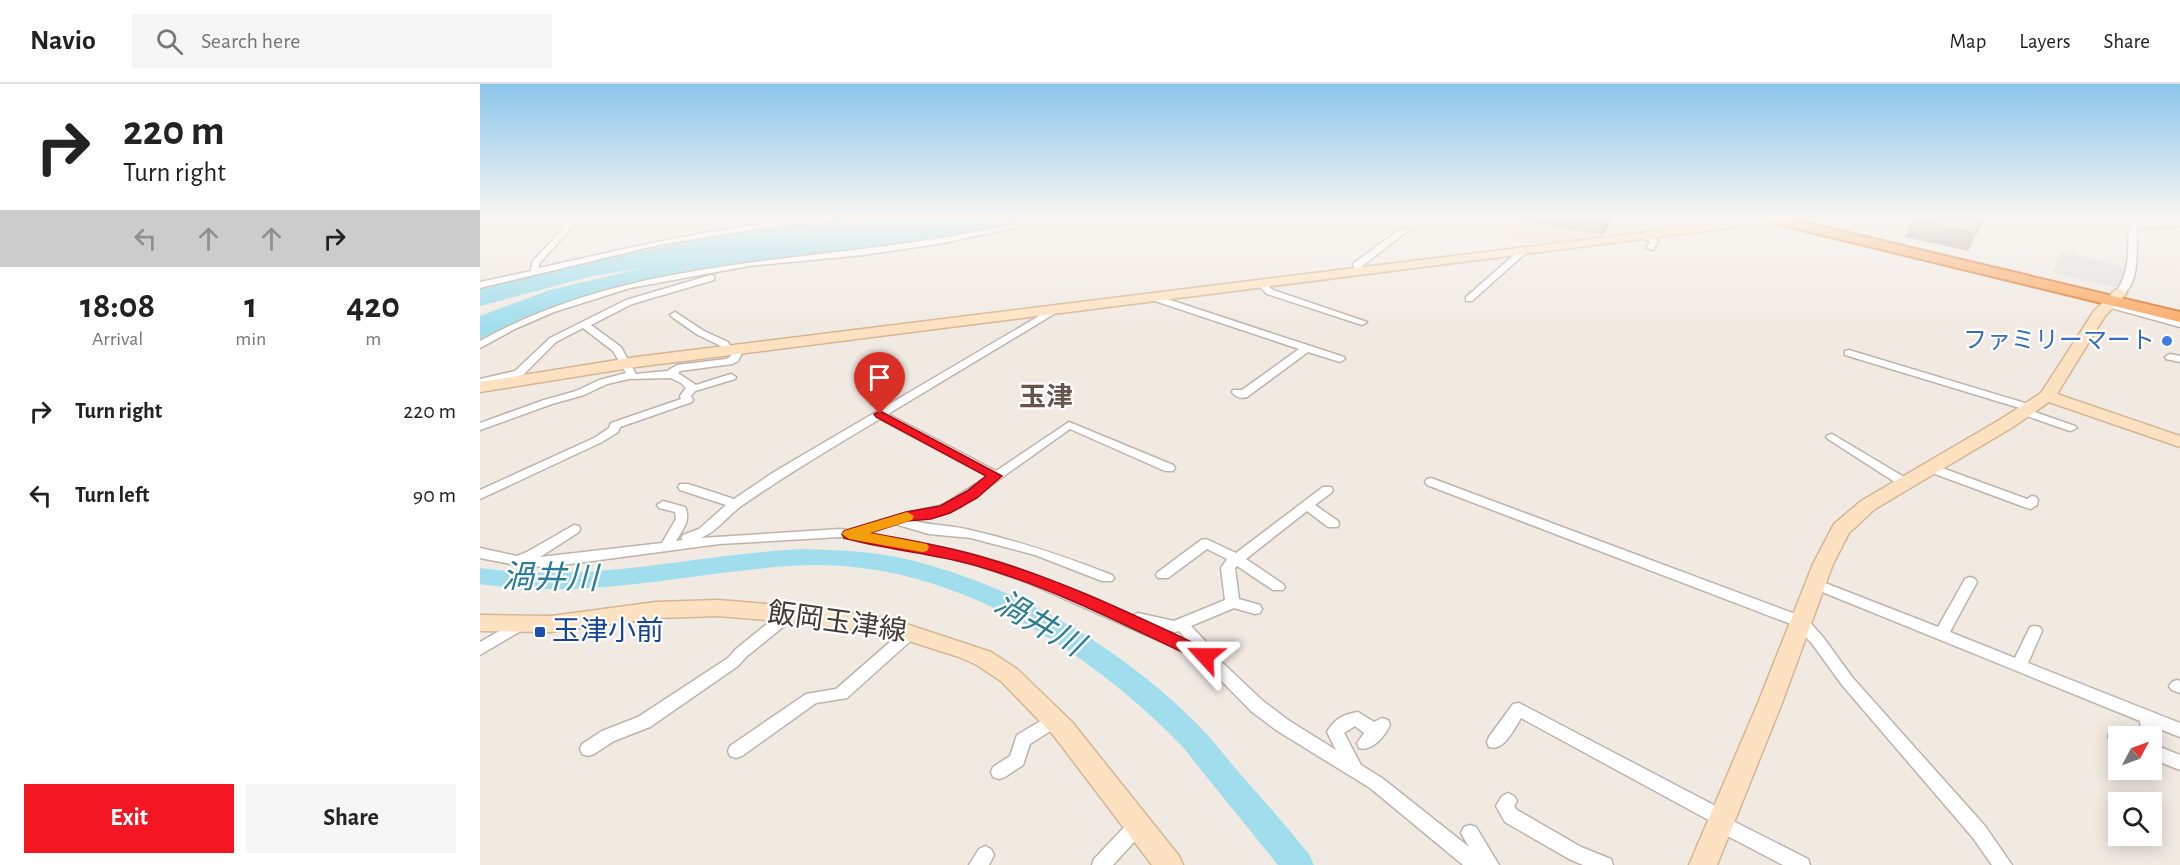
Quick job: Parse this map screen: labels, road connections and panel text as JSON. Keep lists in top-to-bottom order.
{
  "streets": {
    "street": ["飯岡玉津線"]
  },
  "districts": ["玉津"],
  "water": ["渦井川"],
  "places": {
    "other": ["ファミリーマート"],
    "transit": ["玉津小前"]
  },
  "north": "top right",
  "page": {
    "header": "Navio",
    "search": "Search here",
    "nav": ["Map", "Layers", "Share"],
    "turn": ["220 m", "Turn right"],
    "eta": [
      "18:08",
      "Arrival",
      "1",
      "min",
      "420",
      "m"
    ],
    "list": [
      {
        "name": "Turn right",
        "value": "220 m"
      },
      {
        "name": "Turn left",
        "value": "90 m"
      }
    ],
    "buttons": ["Exit", "Share"]
  }
}
